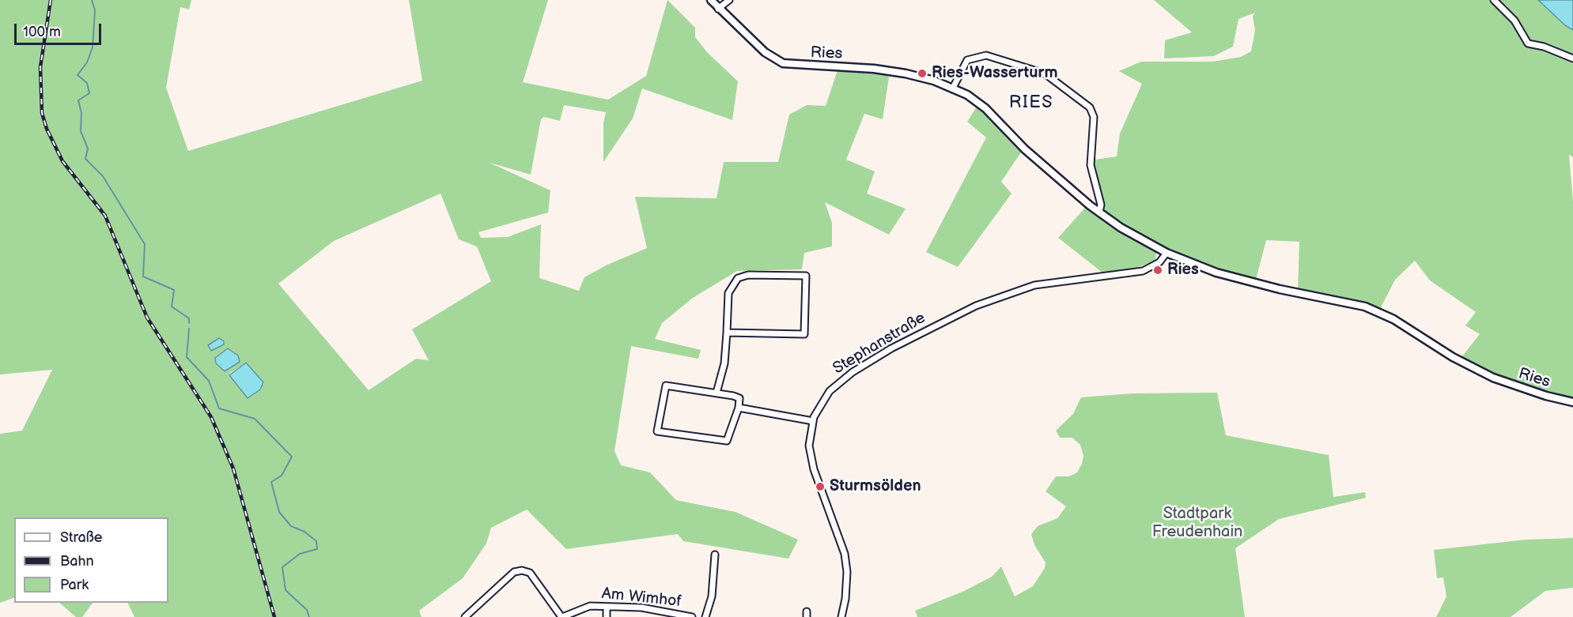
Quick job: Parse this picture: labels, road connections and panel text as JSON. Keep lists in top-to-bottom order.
{
  "streets": {
    "street": ["Ries", "Stephanstraße", "Am Wimhof"]
  },
  "crossings": [
    ["Ries", "Stephanstraße"]
  ],
  "districts": ["RIES"],
  "parks": ["Stadtpark Freudenhain"],
  "places": ["Ries-Wasserturm", "Ries", "Sturmsölden"],
  "legend": ["Straße", "Bahn", "Park"],
  "scale_bar": "100 m"
}
